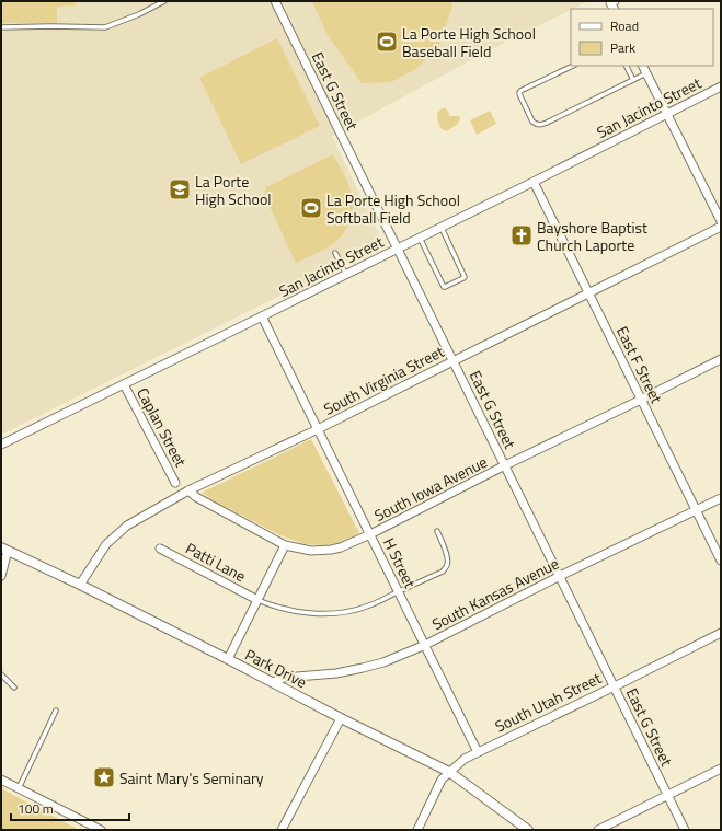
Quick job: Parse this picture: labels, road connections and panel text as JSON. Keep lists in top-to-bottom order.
{
  "streets": {
    "street": [
      "East G Street",
      "San Jacinto Street",
      "East F Street",
      "South Virginia Street",
      "Caplan Street",
      "South Iowa Avenue",
      "Patti Lane",
      "H Street",
      "South Kansas Avenue",
      "Park Drive",
      "South Utah Street"
    ]
  },
  "crossings": [
    ["East G Street", "San Jacinto Street"],
    ["East G Street", "South Virginia Street"],
    ["East G Street", "South Iowa Avenue"],
    ["East G Street", "South Kansas Avenue"],
    ["East G Street", "South Utah Street"],
    ["San Jacinto Street", "East F Street"],
    ["San Jacinto Street", "Caplan Street"],
    ["San Jacinto Street", "H Street"],
    ["East F Street", "South Virginia Street"],
    ["East F Street", "South Iowa Avenue"],
    ["East F Street", "South Kansas Avenue"],
    ["South Virginia Street", "H Street"],
    ["South Virginia Street", "Park Drive"],
    ["South Iowa Avenue", "H Street"],
    ["H Street", "South Kansas Avenue"],
    ["H Street", "South Utah Street"],
    ["South Kansas Avenue", "Park Drive"],
    ["Park Drive", "South Utah Street"]
  ],
  "places": {
    "sports": ["La Porte High School Baseball Field", "La Porte High School Softball Field"],
    "school or university": ["La Porte High School"],
    "church": ["Bayshore Baptist Church Laporte"],
    "place": ["Saint Mary's Seminary"]
  },
  "legend": ["Road", "Park"],
  "scale_bar": "100 m"
}
